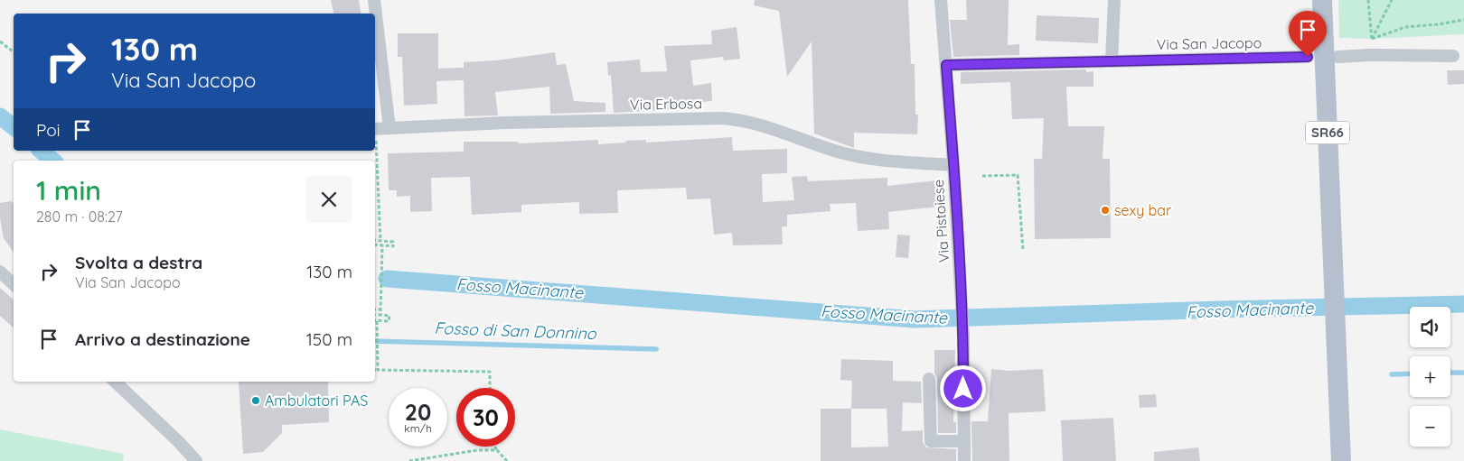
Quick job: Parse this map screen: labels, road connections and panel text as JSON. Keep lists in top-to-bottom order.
{
  "streets": {
    "main road": ["SR66"],
    "street": ["Via San Jacopo", "Via Erbosa", "Via Pistoiese"]
  },
  "crossings": [
    ["Via San Jacopo", "Via Pistoiese"],
    ["Via Erbosa", "Via Pistoiese"]
  ],
  "water": ["Fosso Macinante", "Fosso di San Donnino"],
  "places": ["sexy bar", "Ambulatori PAS"],
  "page": {
    "turn": ["130 m", "Via San Jacopo"],
    "then": "Poi",
    "heading": ["1 min", "280 m · 08:27"],
    "list": [
      {
        "name": "Svolta a destra",
        "note": "Via San Jacopo",
        "value": "130 m"
      },
      {
        "name": "Arrivo a destinazione",
        "value": "150 m"
      }
    ],
    "map_buttons": ["+", "−"],
    "speed": "20 km/h",
    "limit": "30"
  }
}
